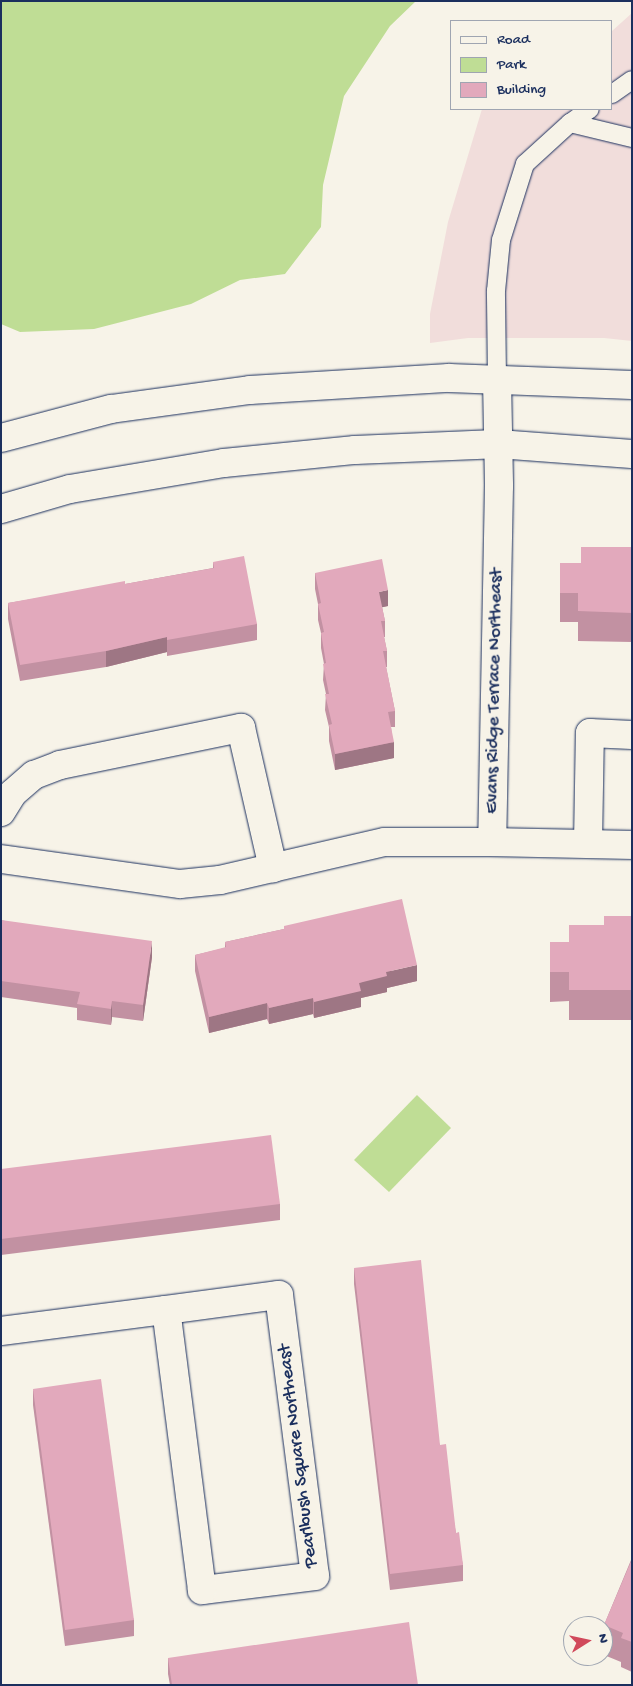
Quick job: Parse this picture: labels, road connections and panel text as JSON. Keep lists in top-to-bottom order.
{
  "streets": {
    "street": ["Evans Ridge Terrace Northeast", "Pearlbush Square Northeast"]
  },
  "legend": ["Road", "Park", "Building"],
  "north": "right"
}
